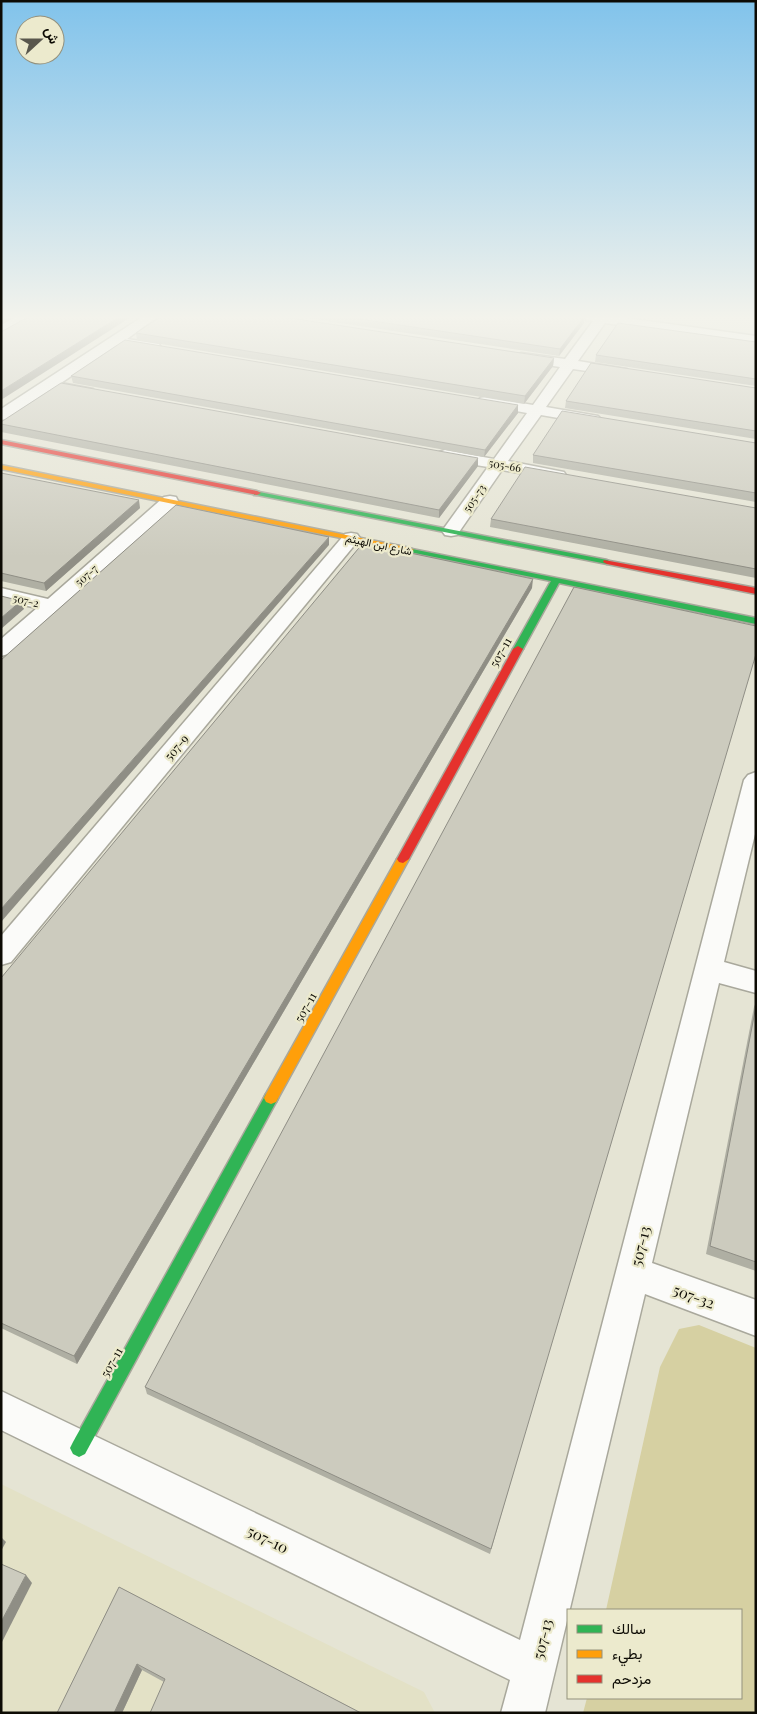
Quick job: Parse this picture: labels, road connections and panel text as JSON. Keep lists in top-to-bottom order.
{
  "streets": {
    "main road": ["شارع ابن الهيثم", "507-11"],
    "street": [
      "505-66",
      "505-73",
      "507-7",
      "507-2",
      "507-9",
      "507-13",
      "507-32",
      "507-10"
    ]
  },
  "crossings": [
    ["505-66", "505-73"],
    ["شارع ابن الهيثم", "507-7"],
    ["شارع ابن الهيثم", "507-11"],
    ["شارع ابن الهيثم", "507-9"],
    ["507-7", "507-2"],
    ["507-11", "507-10"],
    ["507-13", "507-32"],
    ["507-13", "507-10"]
  ],
  "legend": ["سالك", "بطيء", "مزدحم"],
  "north": "right"
}
